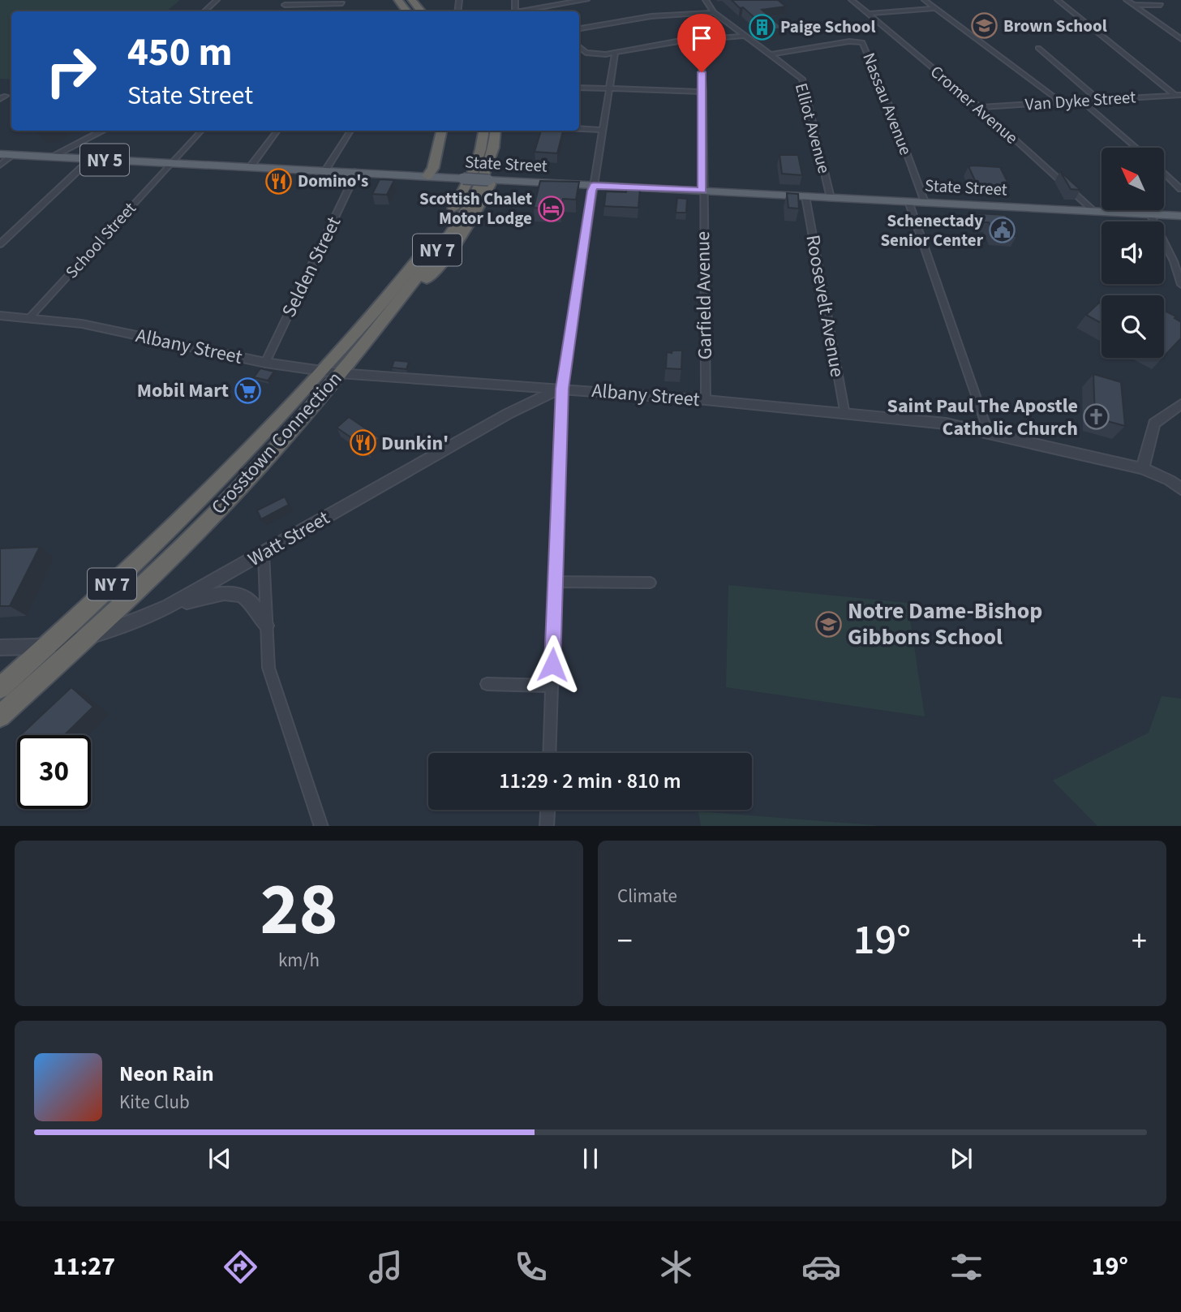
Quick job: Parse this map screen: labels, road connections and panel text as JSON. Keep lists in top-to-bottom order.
{
  "streets": {
    "highway": ["NY 7", "Crosstown Connection"],
    "main road": ["NY 5", "State Street"],
    "street": [
      "Van Dyke Street",
      "Nassau Avenue",
      "Cromer Avenue",
      "Elliot Avenue",
      "School Street",
      "Selden Street",
      "Garfield Avenue",
      "Roosevelt Avenue",
      "Albany Street",
      "Watt Street"
    ]
  },
  "crossings": [
    ["Van Dyke Street", "Cromer Avenue"],
    ["Nassau Avenue", "Elliot Avenue"],
    ["Nassau Avenue", "State Street"],
    ["Cromer Avenue", "State Street"],
    ["Elliot Avenue", "State Street"],
    ["State Street", "School Street"],
    ["State Street", "Selden Street"],
    ["State Street", "Garfield Avenue"],
    ["State Street", "Roosevelt Avenue"],
    ["School Street", "Albany Street"],
    ["Selden Street", "Albany Street"],
    ["Garfield Avenue", "Albany Street"],
    ["Roosevelt Avenue", "Albany Street"],
    ["Albany Street", "Crosstown Connection"],
    ["Albany Street", "Watt Street"],
    ["Crosstown Connection", "Watt Street"]
  ],
  "places": {
    "school or university": ["Brown School", "Notre Dame-Bishop Gibbons School"],
    "building": ["Paige School"],
    "restaurant": ["Domino's", "Dunkin'"],
    "hotel": ["Scottish Chalet Motor Lodge"],
    "public building": ["Schenectady Senior Center"],
    "supermarket": ["Mobil Mart"],
    "church": ["Saint Paul The Apostle Catholic Church"]
  },
  "north": "top left",
  "page": {
    "turn": ["450 m", "State Street"],
    "limit": "30",
    "trip": "11:29 · 2 min · 810 m",
    "tile": [
      ["28", "km/h"],
      "Climate"
    ],
    "heat": ["−", "19°", "+"],
    "song": ["Neon Rain", "Kite Club"],
    "tabs": ["11:27", "19°"]
  }
}
